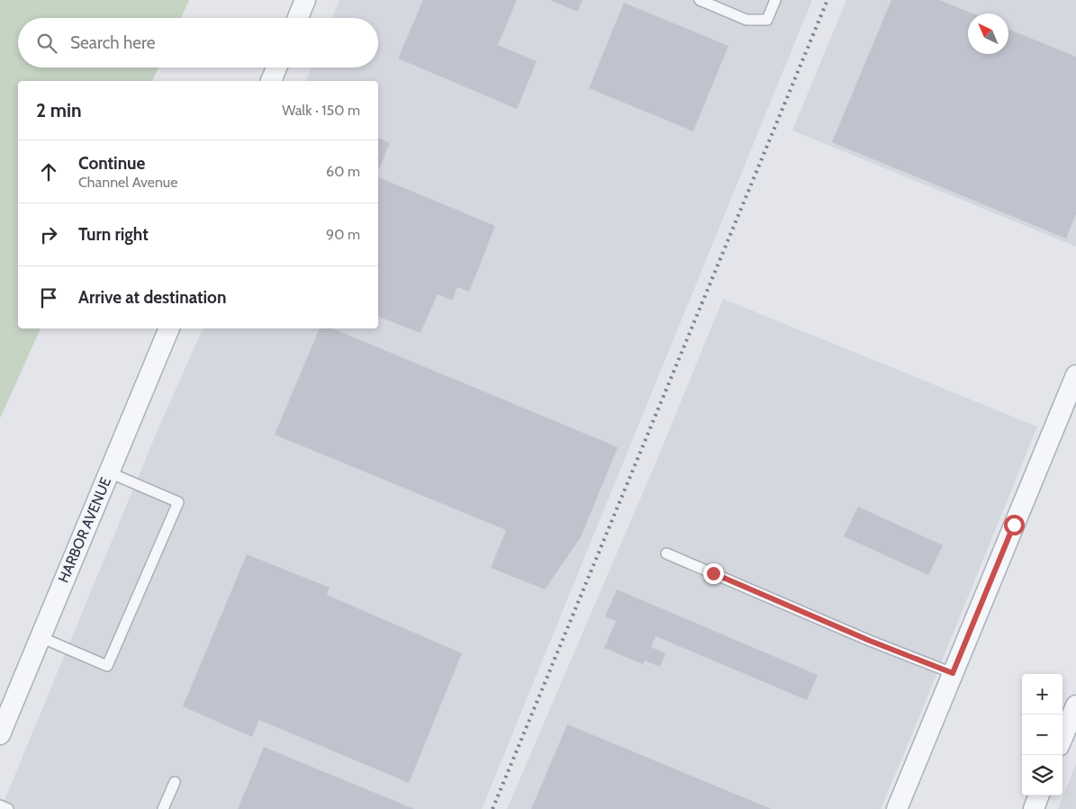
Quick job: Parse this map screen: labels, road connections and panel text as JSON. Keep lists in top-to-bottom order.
{
  "streets": {
    "street": ["HARBOR AVENUE"]
  },
  "north": "top left",
  "page": {
    "search": "Search here",
    "heading": ["2 min", "Walk · 150 m"],
    "list": [
      ["Continue", "Channel Avenue", "60 m"],
      ["Turn right", "90 m"],
      "Arrive at destination"
    ],
    "map_buttons": ["+", "−"]
  }
}
